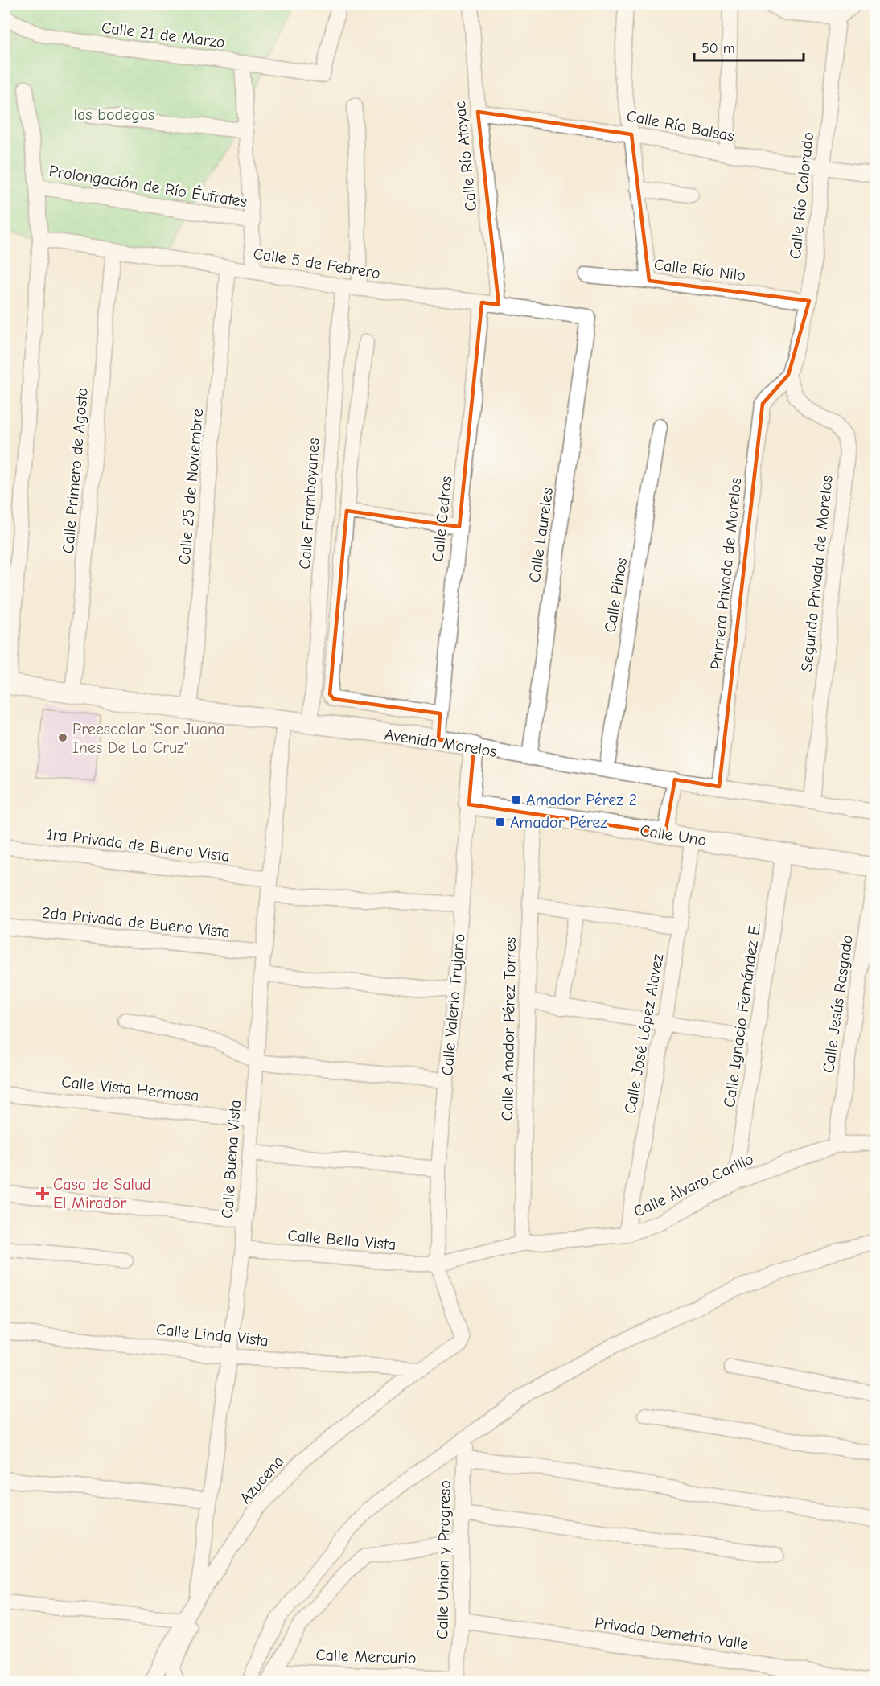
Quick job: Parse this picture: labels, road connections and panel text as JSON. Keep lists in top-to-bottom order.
{
  "streets": {
    "street": [
      "Calle 21 de Marzo",
      "Calle Río Balsas",
      "Calle Río Atoyac",
      "Prolongación de Río Éufrates",
      "Calle Río Colorado",
      "Calle 5 de Febrero",
      "Calle Río Nilo",
      "Calle Primero de Agosto",
      "Calle 25 de Noviembre",
      "Calle Framboyanes",
      "Calle Cedros",
      "Calle Laureles",
      "Primera Privada de Morelos",
      "Segunda Privada de Morelos",
      "Calle Pinos",
      "Avenida Morelos",
      "Calle Uno",
      "1ra Privada de Buena Vista",
      "2da Privada de Buena Vista",
      "Calle Jesús Rasgado",
      "Calle Valerio Trujano",
      "Calle Ignacio Fernández E.",
      "Calle Amador Pérez Torres",
      "Calle José López Alavez",
      "Calle Vista Hermosa",
      "Calle Buena Vista",
      "Calle Álvaro Carillo",
      "Calle Bella Vista",
      "Calle Linda Vista",
      "Azucena",
      "Calle Union y Progreso",
      "Privada Demetrio Valle",
      "Calle Mercurio"
    ]
  },
  "crossings": [
    ["Calle Río Balsas", "Calle Río Atoyac"],
    ["Calle Río Balsas", "Calle Río Colorado"],
    ["Calle Río Atoyac", "Calle 5 de Febrero"],
    ["Calle Río Colorado", "Calle Río Nilo"],
    ["Calle Río Colorado", "Primera Privada de Morelos"],
    ["Calle Río Colorado", "Segunda Privada de Morelos"],
    ["Calle 5 de Febrero", "Calle Primero de Agosto"],
    ["Calle 5 de Febrero", "Calle 25 de Noviembre"],
    ["Calle 5 de Febrero", "Calle Framboyanes"],
    ["Calle 5 de Febrero", "Calle Cedros"],
    ["Calle 5 de Febrero", "Calle Laureles"],
    ["Calle Primero de Agosto", "Avenida Morelos"],
    ["Calle 25 de Noviembre", "Avenida Morelos"],
    ["Calle Framboyanes", "Avenida Morelos"],
    ["Calle Cedros", "Avenida Morelos"],
    ["Calle Laureles", "Avenida Morelos"],
    ["Primera Privada de Morelos", "Segunda Privada de Morelos"],
    ["Primera Privada de Morelos", "Avenida Morelos"],
    ["Segunda Privada de Morelos", "Avenida Morelos"],
    ["Calle Pinos", "Avenida Morelos"],
    ["Avenida Morelos", "Calle Valerio Trujano"],
    ["Avenida Morelos", "Calle Buena Vista"],
    ["Calle Uno", "Calle Jesús Rasgado"],
    ["Calle Uno", "Calle Valerio Trujano"],
    ["Calle Uno", "Calle Ignacio Fernández E."],
    ["Calle Uno", "Calle Amador Pérez Torres"],
    ["Calle Uno", "Calle José López Alavez"],
    ["1ra Privada de Buena Vista", "Calle Buena Vista"],
    ["2da Privada de Buena Vista", "Calle Buena Vista"],
    ["Calle Jesús Rasgado", "Calle Álvaro Carillo"],
    ["Calle Valerio Trujano", "Calle Álvaro Carillo"],
    ["Calle Valerio Trujano", "Calle Bella Vista"],
    ["Calle Valerio Trujano", "Azucena"],
    ["Calle Ignacio Fernández E.", "Calle Álvaro Carillo"],
    ["Calle Amador Pérez Torres", "Calle Álvaro Carillo"],
    ["Calle José López Alavez", "Calle Álvaro Carillo"],
    ["Calle Vista Hermosa", "Calle Buena Vista"],
    ["Calle Buena Vista", "Calle Bella Vista"],
    ["Calle Buena Vista", "Calle Linda Vista"],
    ["Calle Buena Vista", "Azucena"],
    ["Calle Álvaro Carillo", "Calle Bella Vista"],
    ["Calle Linda Vista", "Azucena"],
    ["Calle Union y Progreso", "Privada Demetrio Valle"],
    ["Calle Union y Progreso", "Calle Mercurio"]
  ],
  "parks": ["las bodegas"],
  "places": {
    "other": ["Preescolar \"Sor Juana Ines De La Cruz\""],
    "transit": ["Amador Pérez 2", "Amador Pérez"],
    "health": ["Casa de Salud El Mirador"]
  },
  "scale_bar": "50 m"
}
